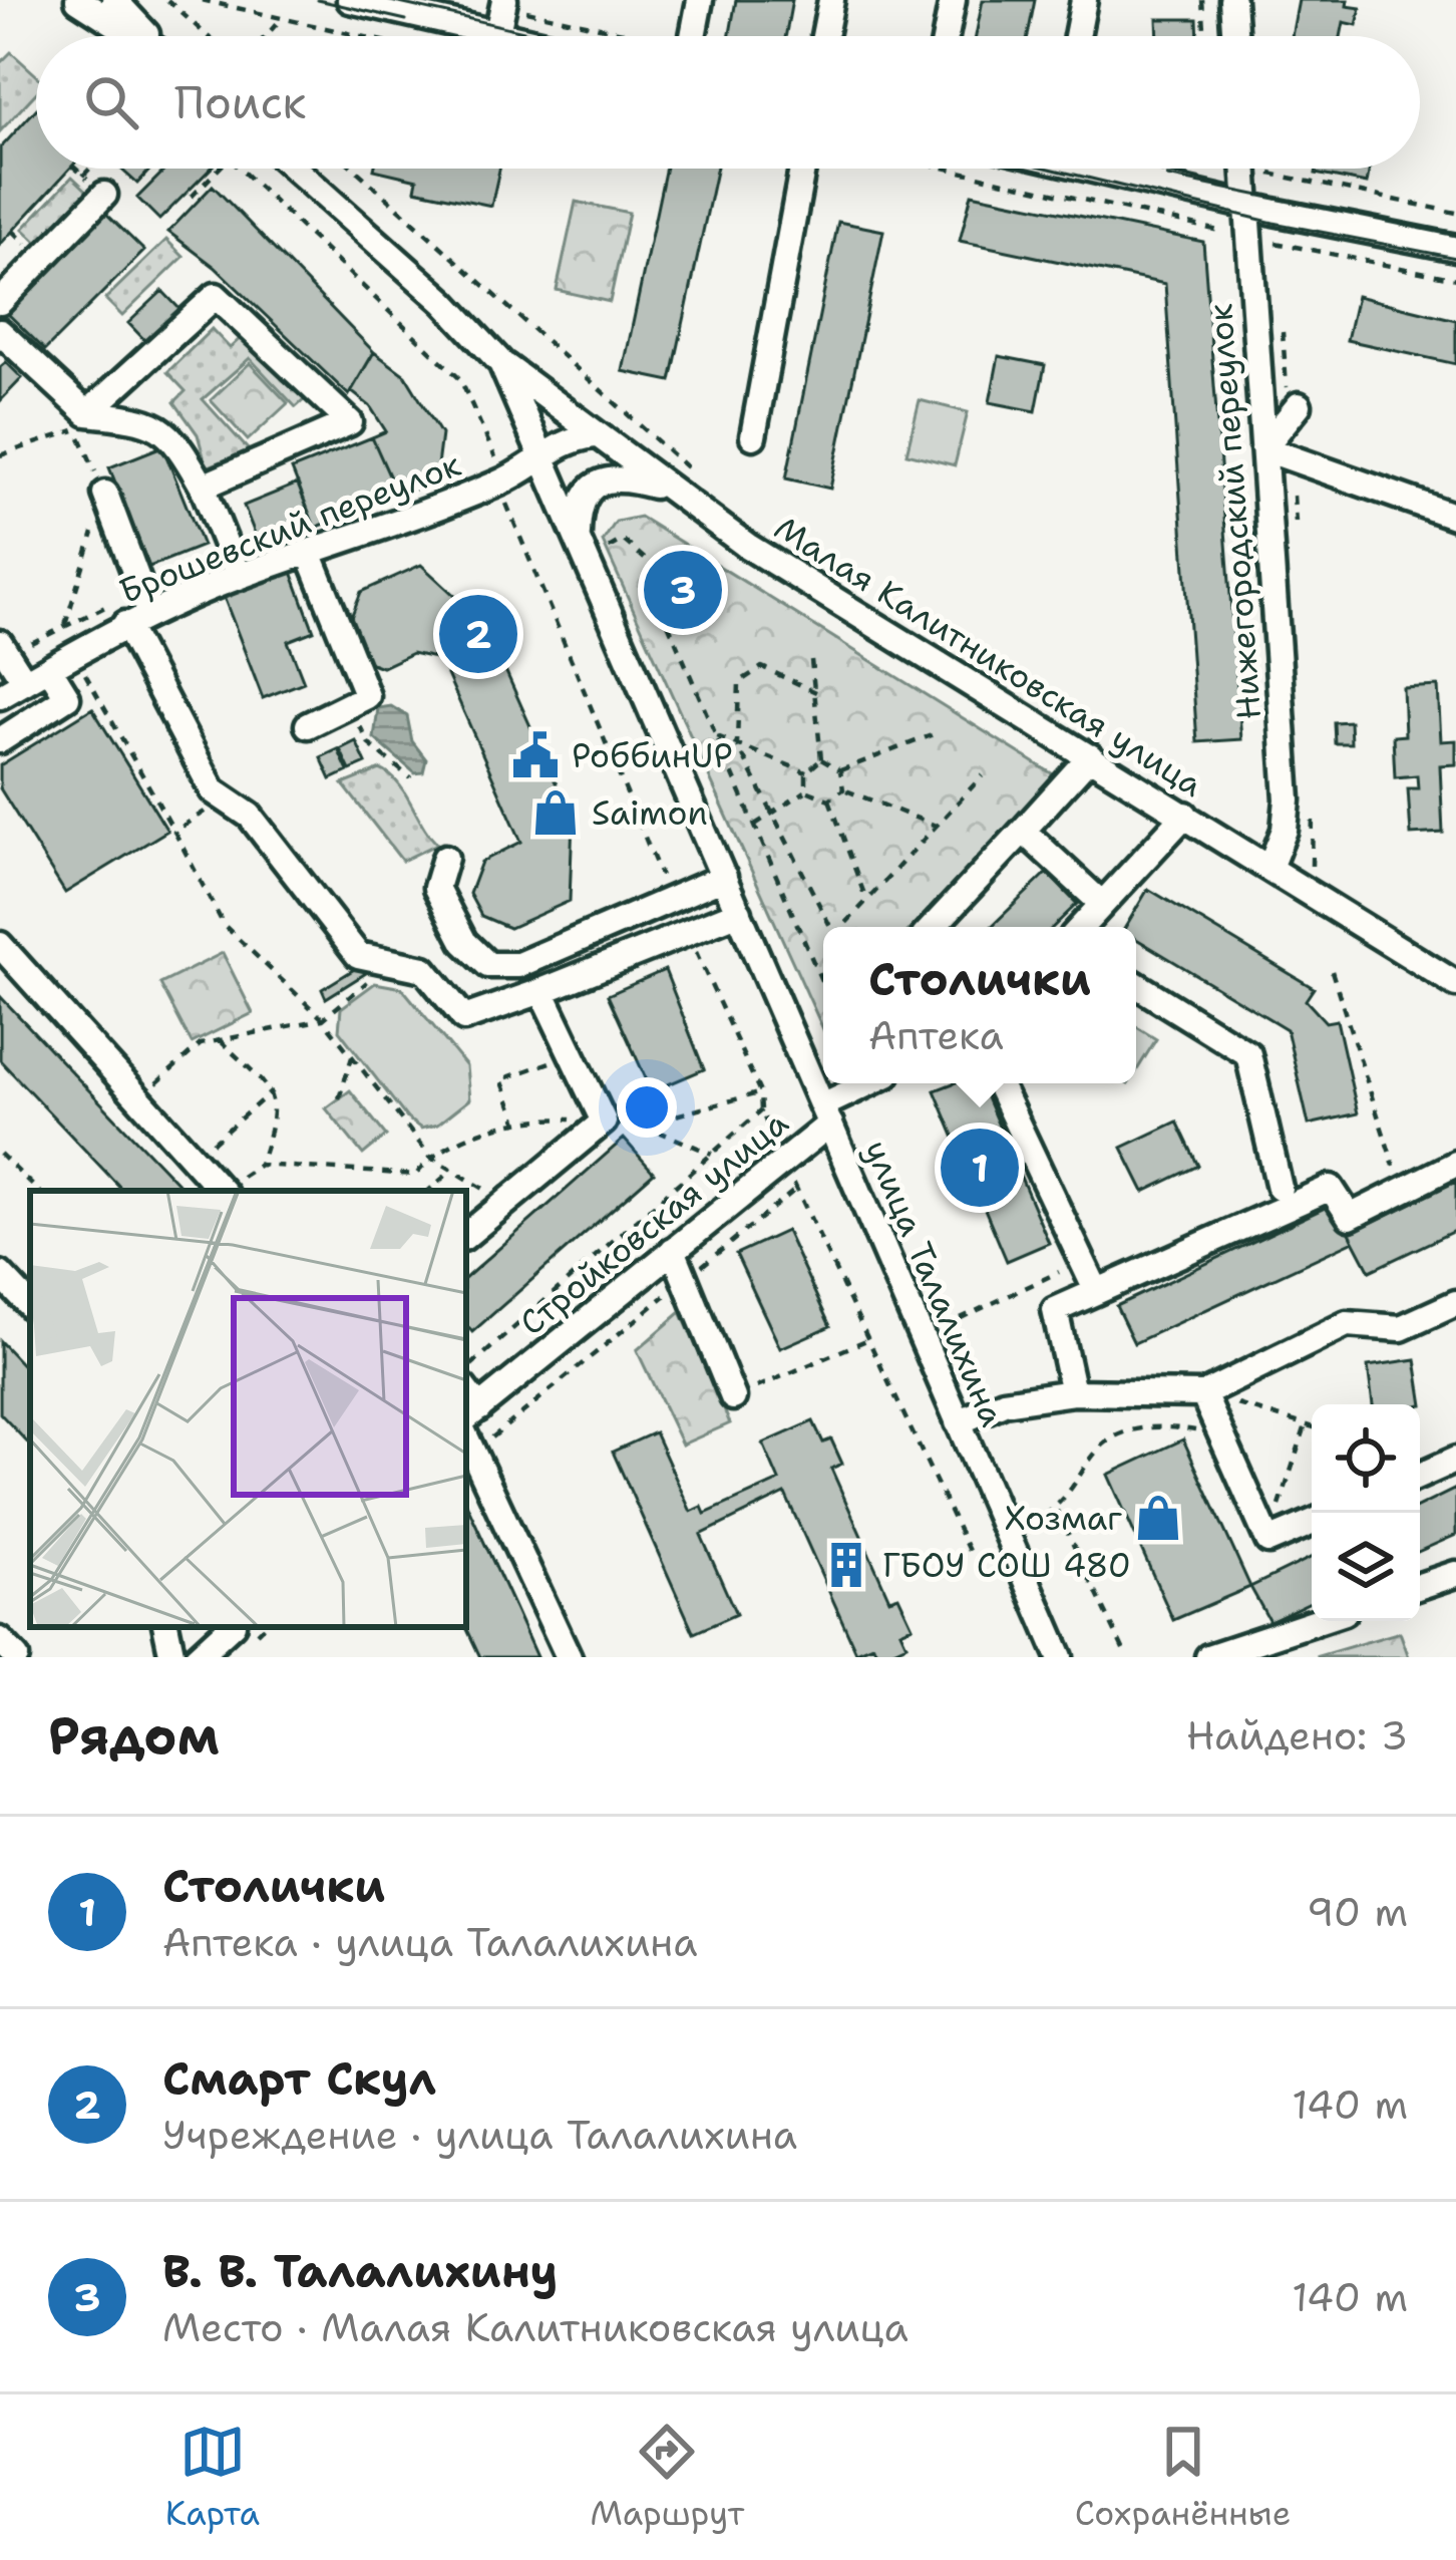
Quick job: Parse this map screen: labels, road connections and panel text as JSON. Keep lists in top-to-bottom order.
{
  "streets": {
    "street": [
      "Нижегородский переулок",
      "Брошевский переулок",
      "Малая Калитниковская улица",
      "Стройковская улица",
      "улица Талалихина"
    ]
  },
  "crossings": [
    ["Нижегородский переулок", "Малая Калитниковская улица"],
    ["Брошевский переулок", "Малая Калитниковская улица"],
    ["Брошевский переулок", "улица Талалихина"],
    ["Малая Калитниковская улица", "улица Талалихина"],
    ["Стройковская улица", "улица Талалихина"]
  ],
  "places": {
    "public building": ["РоббинUP"],
    "shop": ["Saimon", "Хозмаг"],
    "building": ["ГБОУ СОШ 480"]
  },
  "page": {
    "search": "Поиск",
    "pins": ["3", "2", "1"],
    "popup": ["Столички", "Аптека"],
    "heading": ["Рядом", "Найдено: 3"],
    "list": [
      {
        "mark": "1",
        "name": "Столички",
        "note": "Аптека · улица Талалихина",
        "value": "90 m"
      },
      {
        "mark": "2",
        "name": "Смарт Скул",
        "note": "Учреждение · улица Талалихина",
        "value": "140 m"
      },
      {
        "mark": "3",
        "name": "В. В. Талалихину",
        "note": "Место · Малая Калитниковская улица",
        "value": "140 m"
      }
    ],
    "nav": ["Карта", "Маршрут", "Сохранённые"]
  }
}
